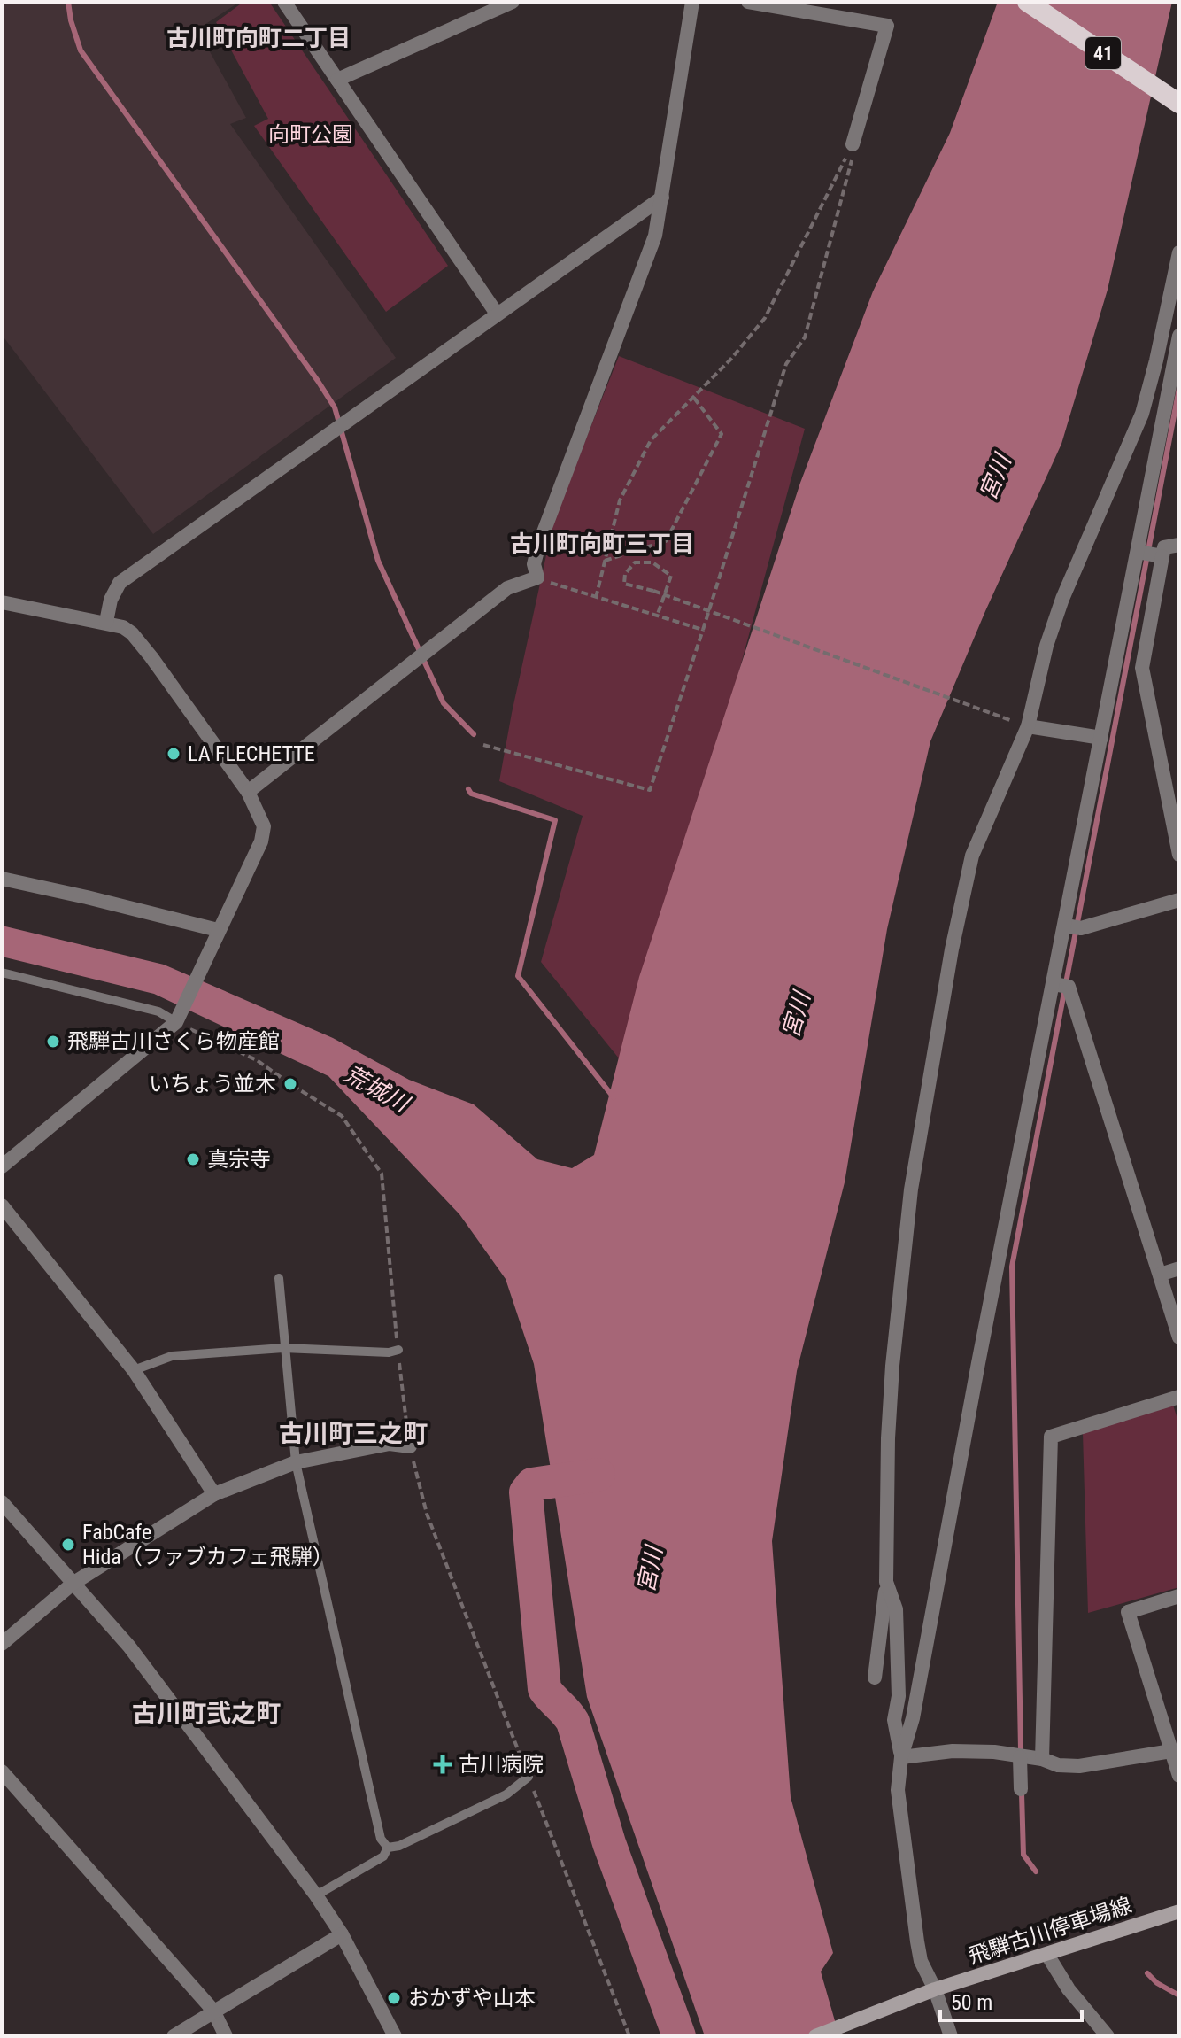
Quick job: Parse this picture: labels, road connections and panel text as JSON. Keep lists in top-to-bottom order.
{
  "streets": {
    "highway": ["41"],
    "main road": ["飛騨古川停車場線"]
  },
  "districts": [
    "古川町向町二丁目",
    "古川町向町三丁目",
    "古川町三之町",
    "古川町弐之町"
  ],
  "water": ["宮川", "荒城川"],
  "parks": ["向町公園"],
  "places": {
    "other": [
      "LA FLECHETTE",
      "飛騨古川さくら物産館",
      "いちょう並木",
      "真宗寺",
      "FabCafe Hida（ファブカフェ飛騨）",
      "おかずや山本"
    ],
    "health": ["古川病院"]
  },
  "scale_bar": "50 m"
}
